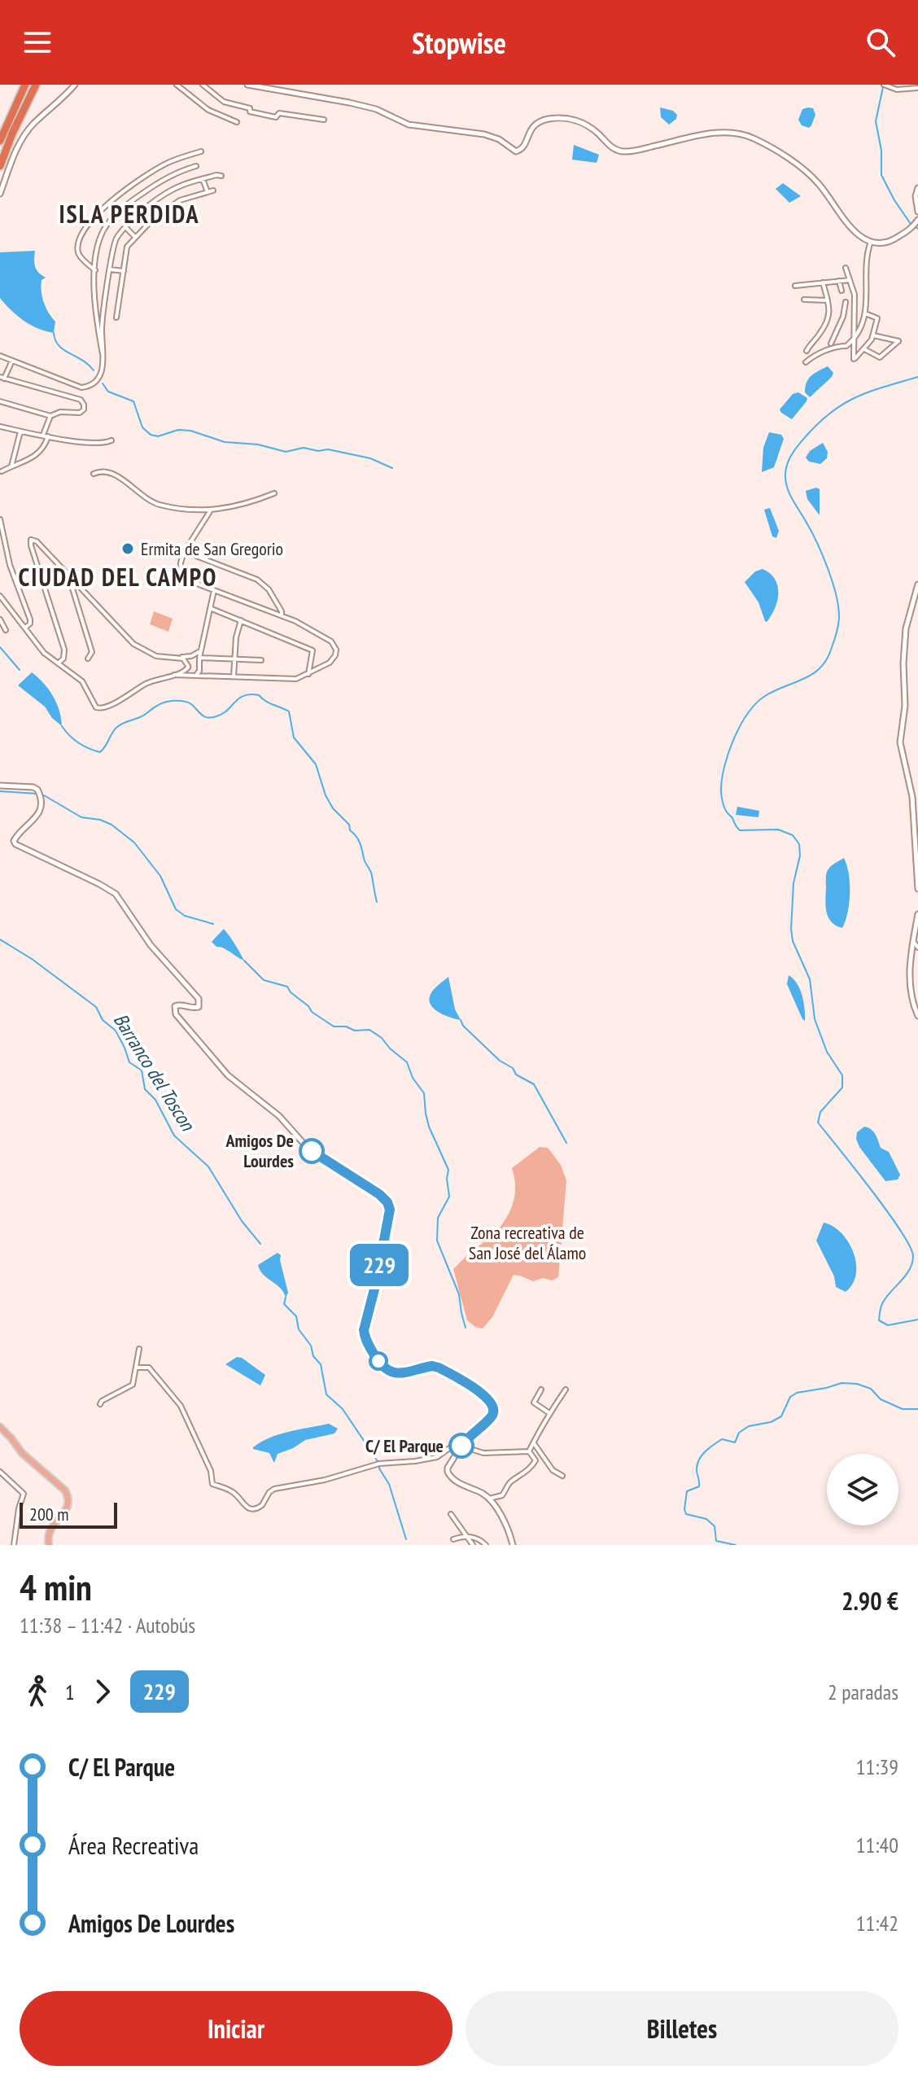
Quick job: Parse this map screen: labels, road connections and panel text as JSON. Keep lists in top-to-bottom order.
{
  "districts": ["ISLA PERDIDA", "CIUDAD DEL CAMPO"],
  "water": ["Barranco del Toscon"],
  "parks": ["Zona recreativa de San José del Álamo"],
  "places": ["Ermita de San Gregorio", "Amigos De Lourdes", "C/ El Parque"],
  "lines": ["bus line 229"],
  "scale_bar": "200 m",
  "page": {
    "header": "Stopwise",
    "on_map": "229",
    "scale": "200 m",
    "heading": ["4 min", "11:38 – 11:42 · Autobús", "2.90 €"],
    "legs": ["1", "229", "2 paradas"],
    "list": [
      {
        "name": "C/ El Parque",
        "value": "11:39"
      },
      {
        "name": "Área Recreativa",
        "value": "11:40"
      },
      {
        "name": "Amigos De Lourdes",
        "value": "11:42"
      }
    ],
    "buttons": ["Iniciar", "Billetes"]
  }
}
